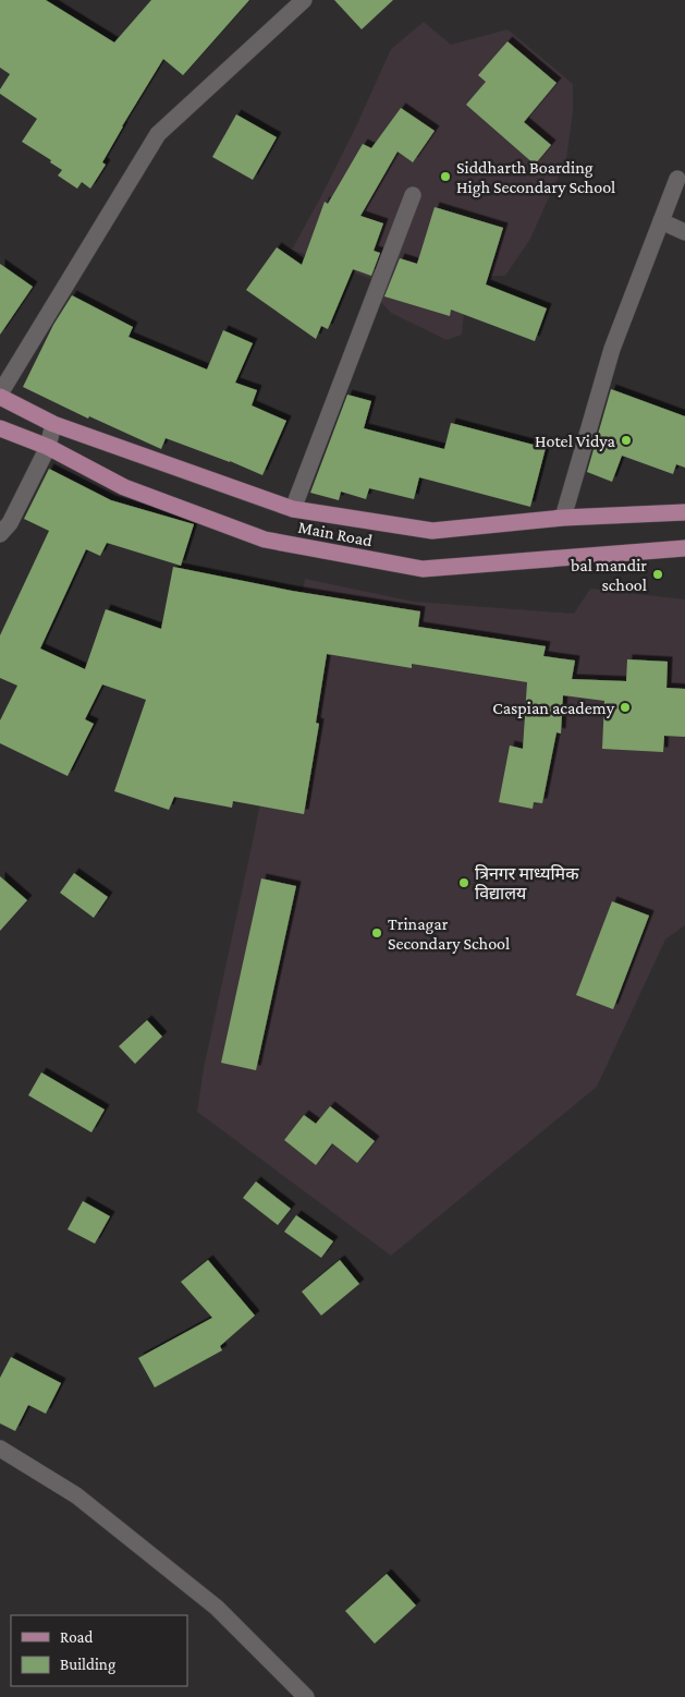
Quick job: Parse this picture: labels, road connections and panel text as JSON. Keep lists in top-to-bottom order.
{
  "streets": {
    "main road": ["Main Road"]
  },
  "places": [
    "Siddharth Boarding High Secondary School",
    "Hotel Vidya",
    "bal mandir school",
    "Caspian academy",
    "त्रिनगर माध्यमिक विद्यालय",
    "Trinagar Secondary School"
  ],
  "legend": ["Road", "Building"]
}
